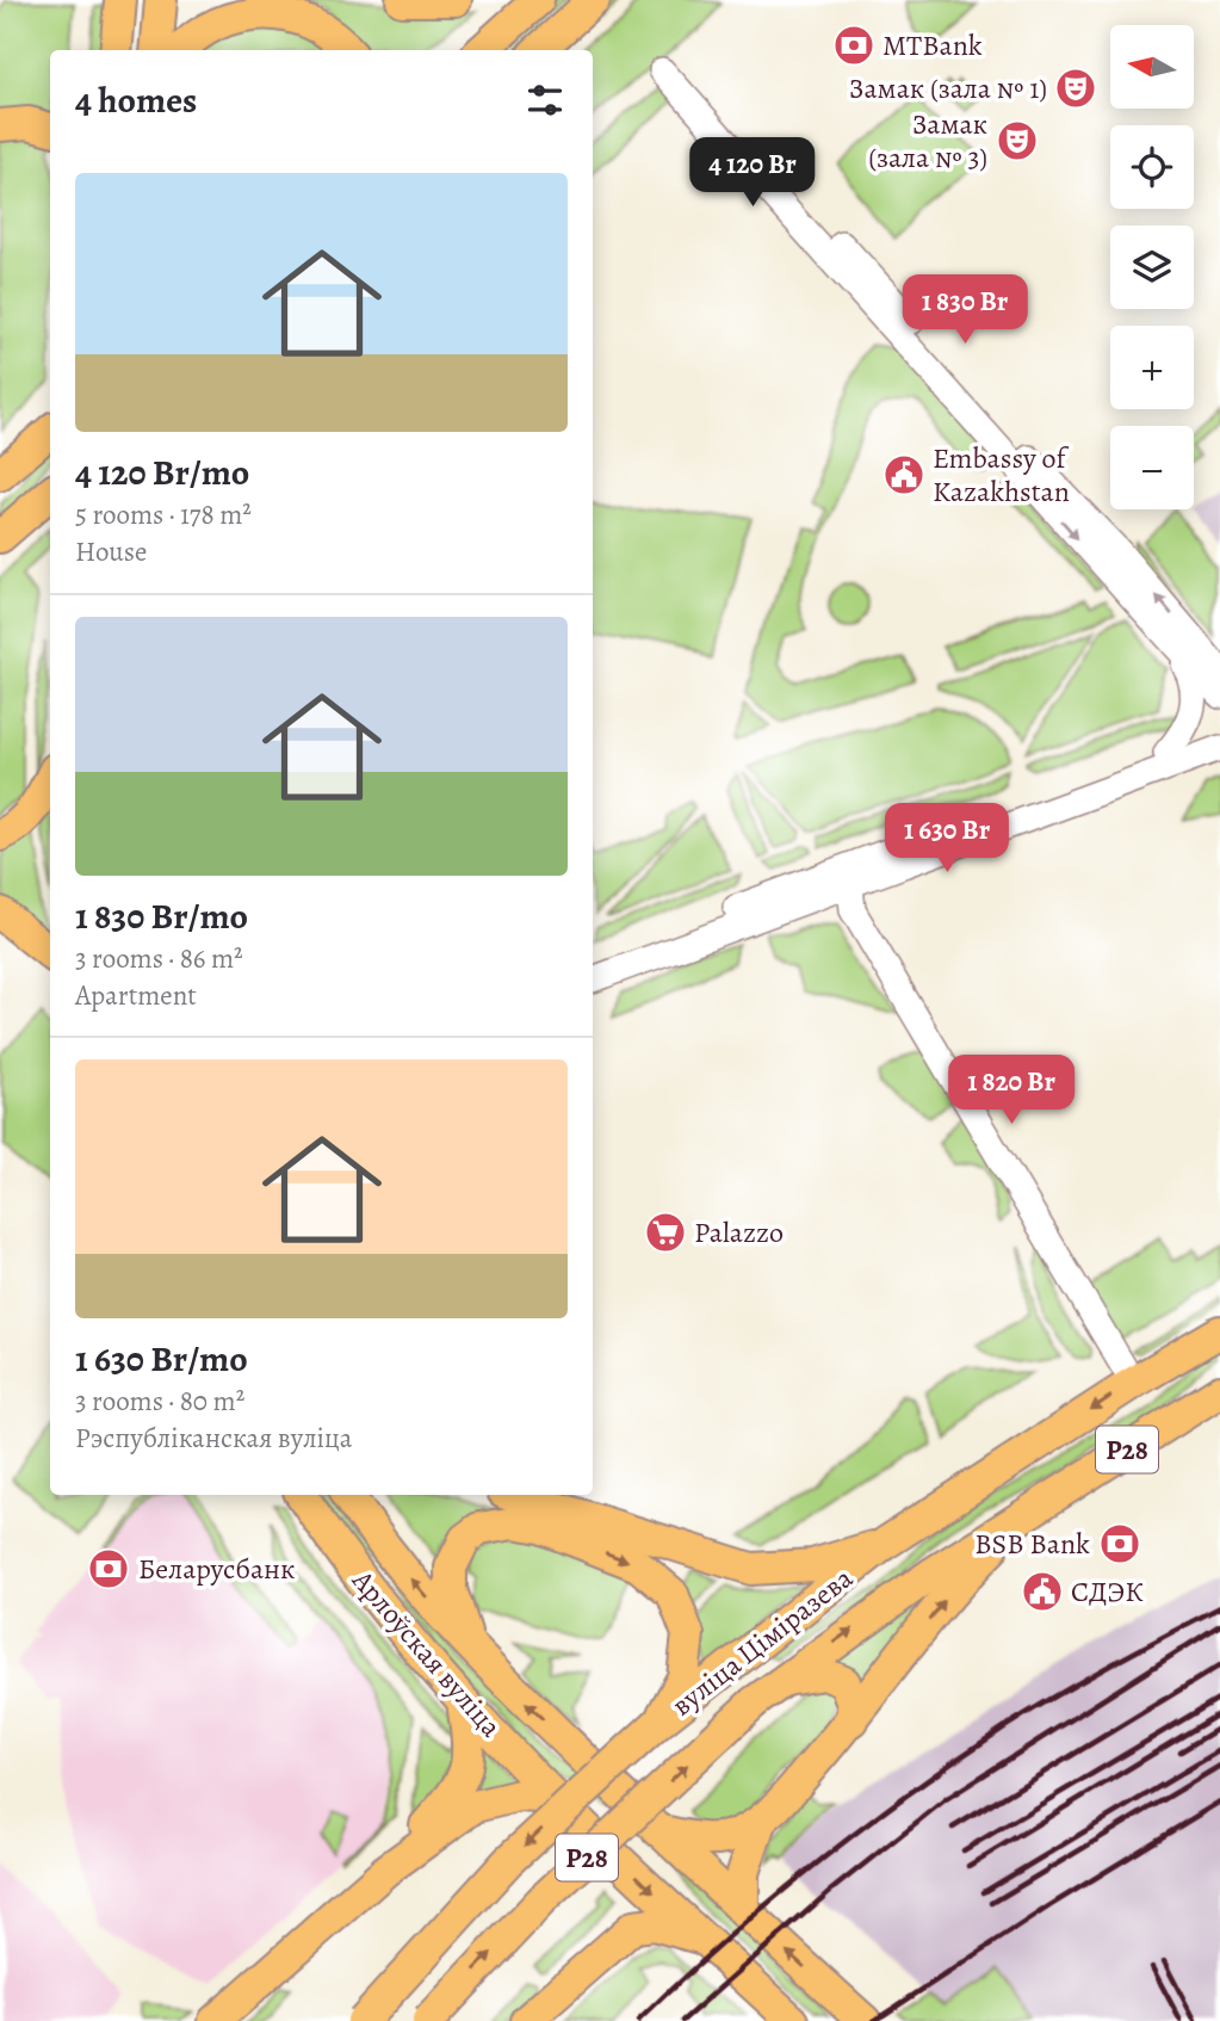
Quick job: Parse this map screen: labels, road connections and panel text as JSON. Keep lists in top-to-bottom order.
{
  "streets": {
    "main road": ["Р28", "вуліца Ціміразева", "Арлоўская вуліца"]
  },
  "places": {
    "bank": ["MTBank", "BSB Bank", "Беларусбанк"],
    "theatre": ["Замак (зала № 1)", "Замак (зала № 3)"],
    "public building": ["Embassy of Kazakhstan", "СДЭК"],
    "supermarket": ["Palazzo"]
  },
  "north": "left",
  "page": {
    "map_buttons": ["+", "−"],
    "heading": "4 homes",
    "price": [
      "4 120 Br",
      "1 830 Br",
      "1 630 Br",
      "1 820 Br"
    ],
    "list": [
      {
        "name": "4 120 Br/mo",
        "note": "5 rooms · 178 m² · House"
      },
      {
        "name": "1 830 Br/mo",
        "note": "3 rooms · 86 m² · Apartment"
      },
      {
        "name": "1 630 Br/mo",
        "note": "3 rooms · 80 m² · Рэспубліканская вуліца"
      }
    ]
  }
}
